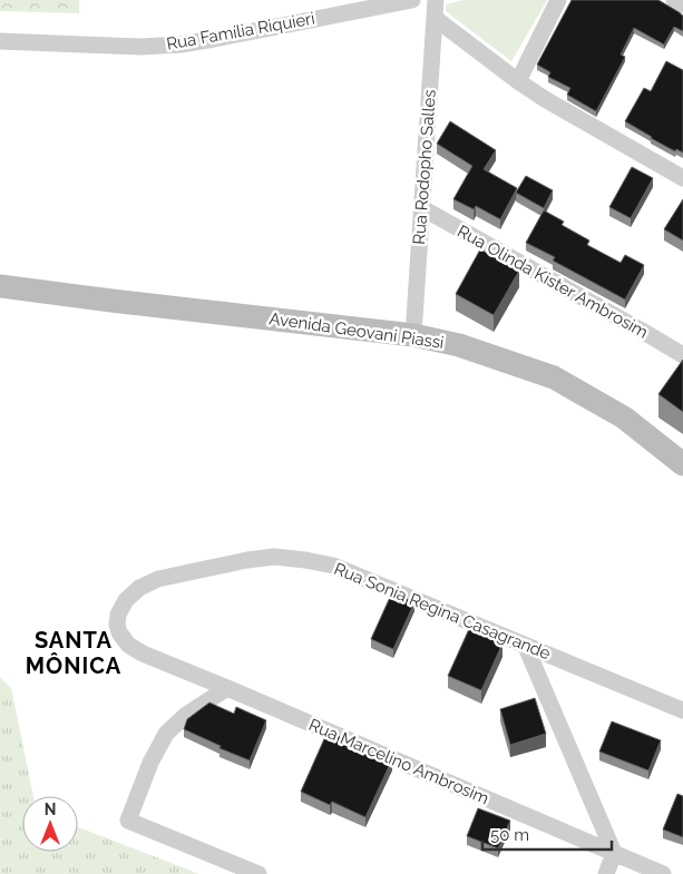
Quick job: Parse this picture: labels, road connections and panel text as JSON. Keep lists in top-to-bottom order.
{
  "streets": {
    "main road": ["Avenida Geovani Piassi"],
    "street": [
      "Rua Família Riquieri",
      "Rua Rodopho Salles",
      "Rua Olinda Kister Ambrosim",
      "Rua Sonia Regina Casagrande",
      "Rua Marcelino Ambrosim"
    ]
  },
  "crossings": [
    ["Rua Rodopho Salles", "Rua Olinda Kister Ambrosim"],
    ["Rua Rodopho Salles", "Avenida Geovani Piassi"],
    ["Rua Sonia Regina Casagrande", "Rua Marcelino Ambrosim"]
  ],
  "districts": ["SANTA MÔNICA"],
  "scale_bar": "50 m",
  "north": "top"
}
